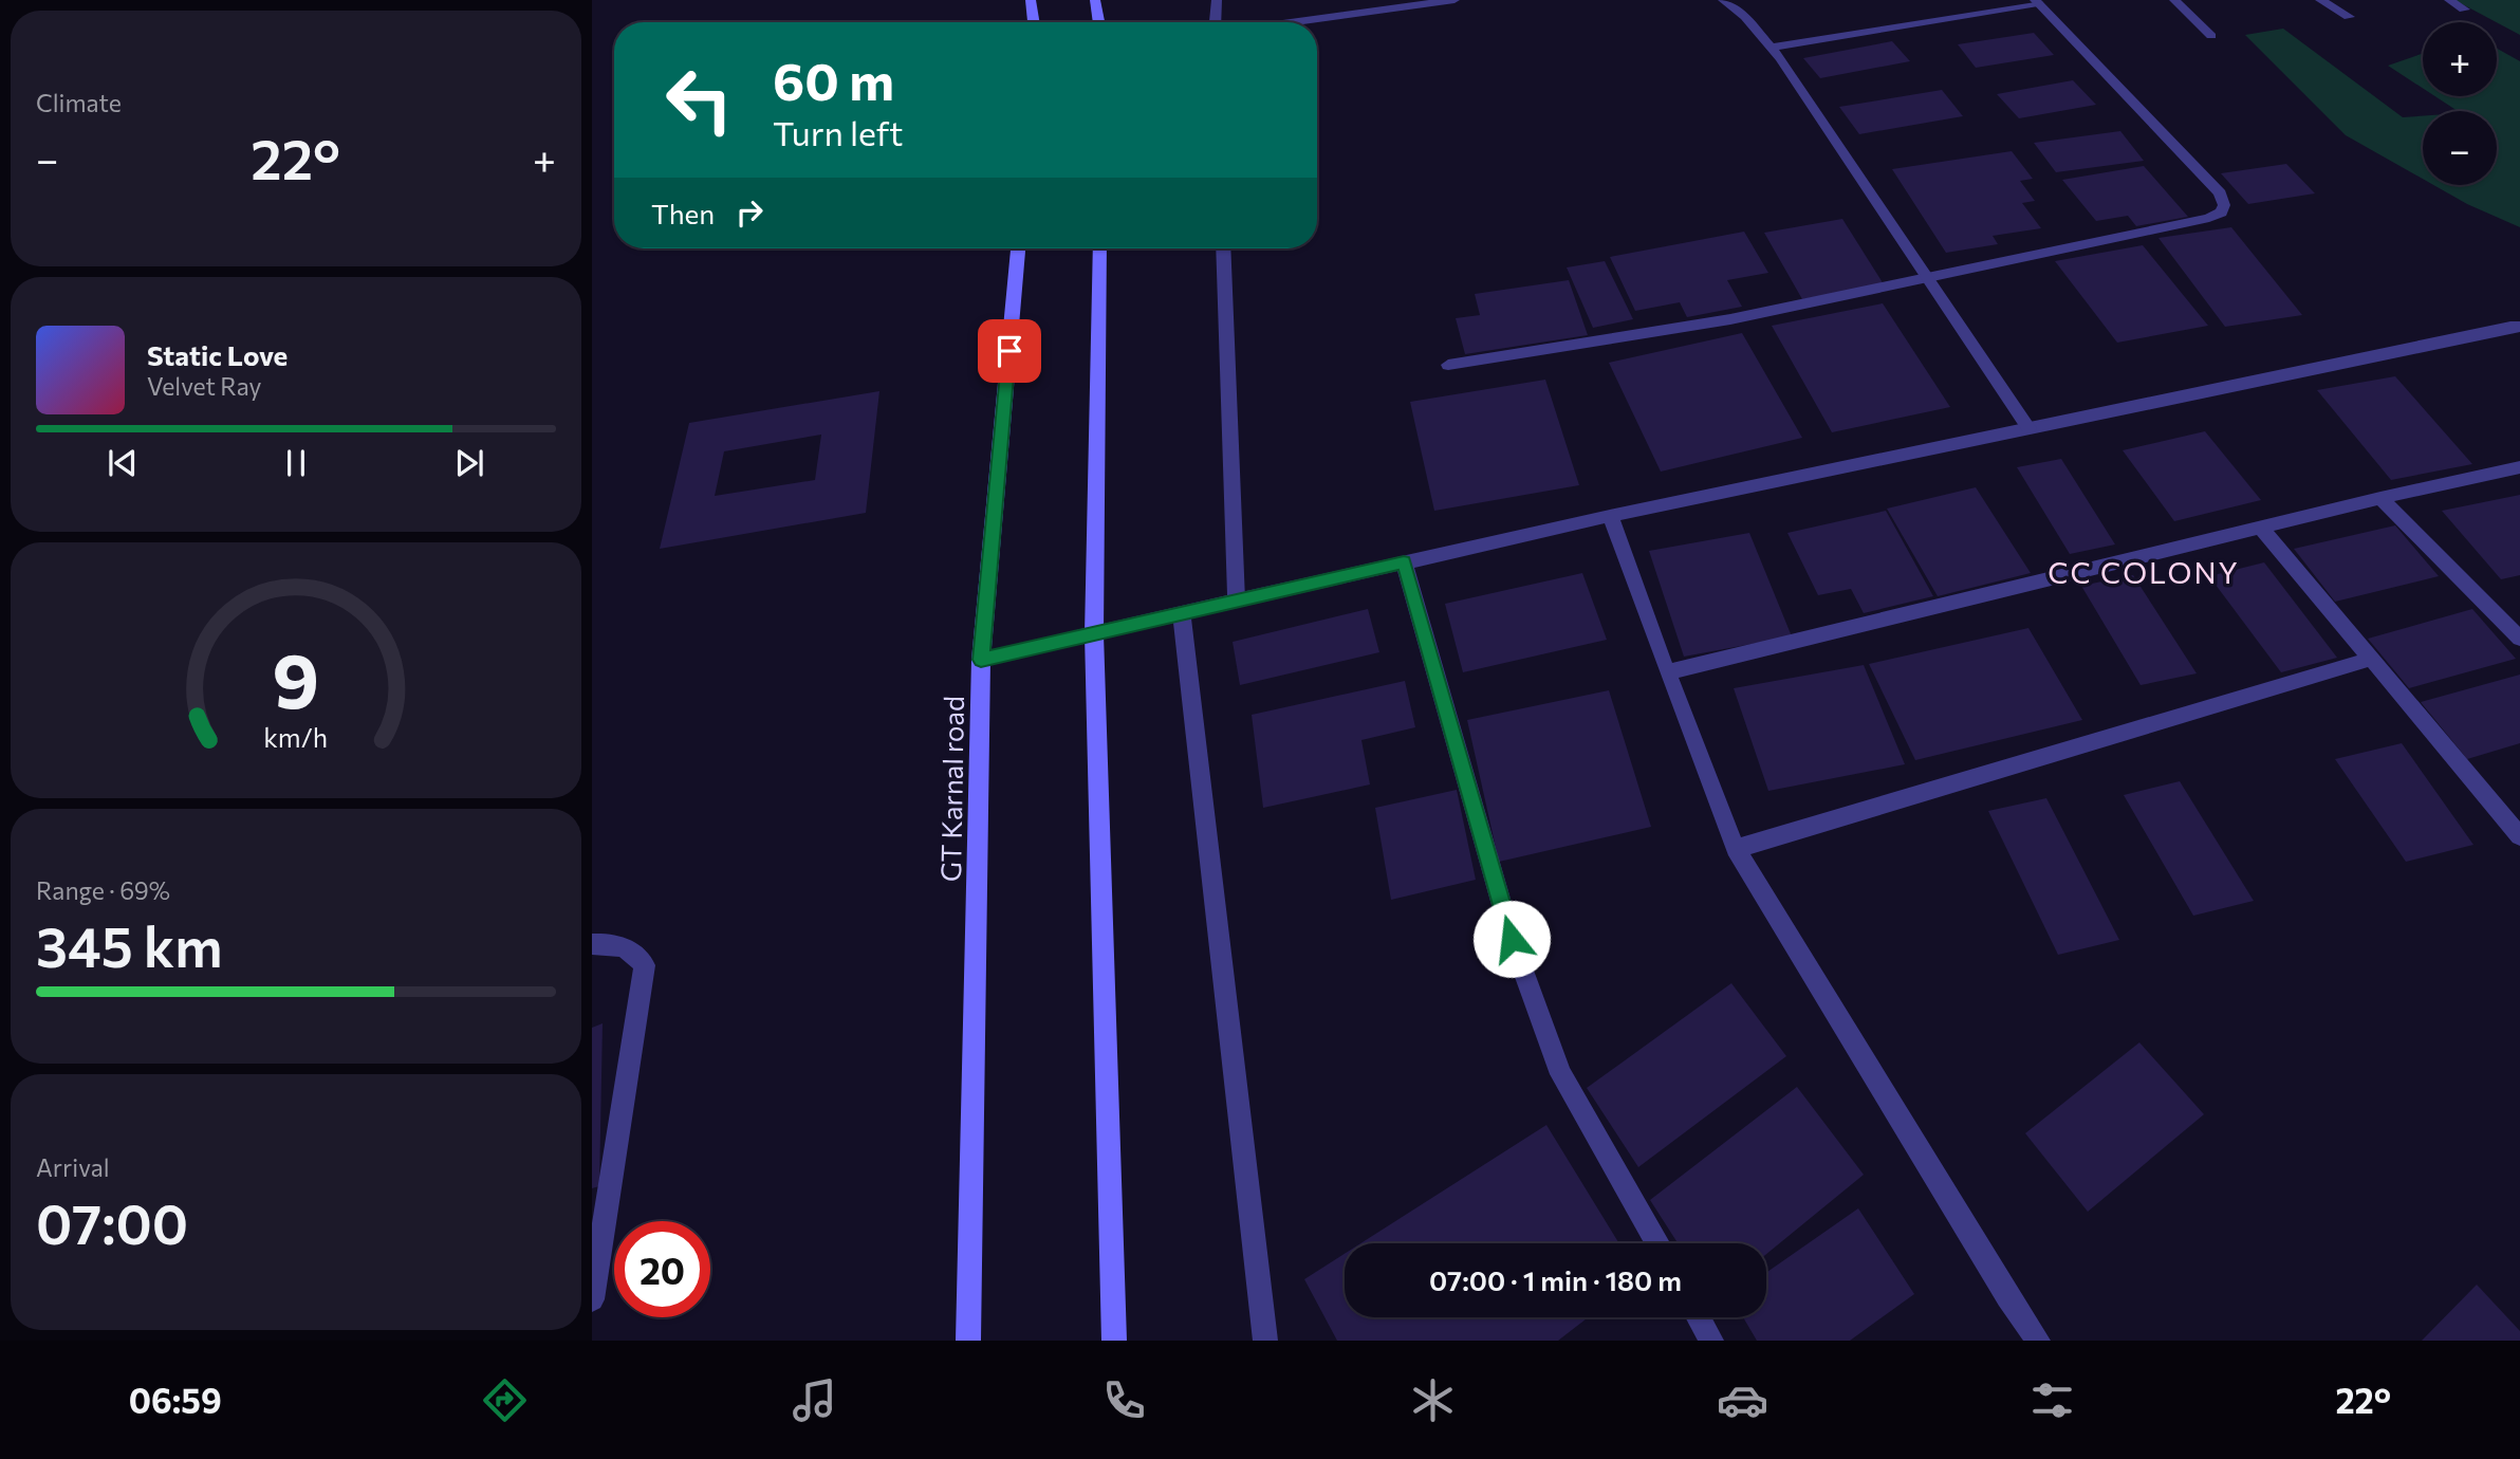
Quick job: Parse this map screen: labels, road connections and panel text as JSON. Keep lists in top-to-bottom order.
{
  "streets": {
    "main road": ["GT Karnal road"]
  },
  "districts": ["CC COLONY"],
  "page": {
    "tile": [
      "Climate",
      ["Range · 69%", "345 km"],
      ["Arrival", "07:00"]
    ],
    "map_buttons": ["+", "−"],
    "turn": ["60 m", "Turn left"],
    "heat": ["−", "22°", "+"],
    "then": "Then",
    "song": ["Static Love", "Velvet Ray"],
    "limit": "20",
    "trip": "07:00 · 1 min · 180 m",
    "tabs": ["06:59", "22°"],
    "gauge": ["9", "km/h"]
  }
}
